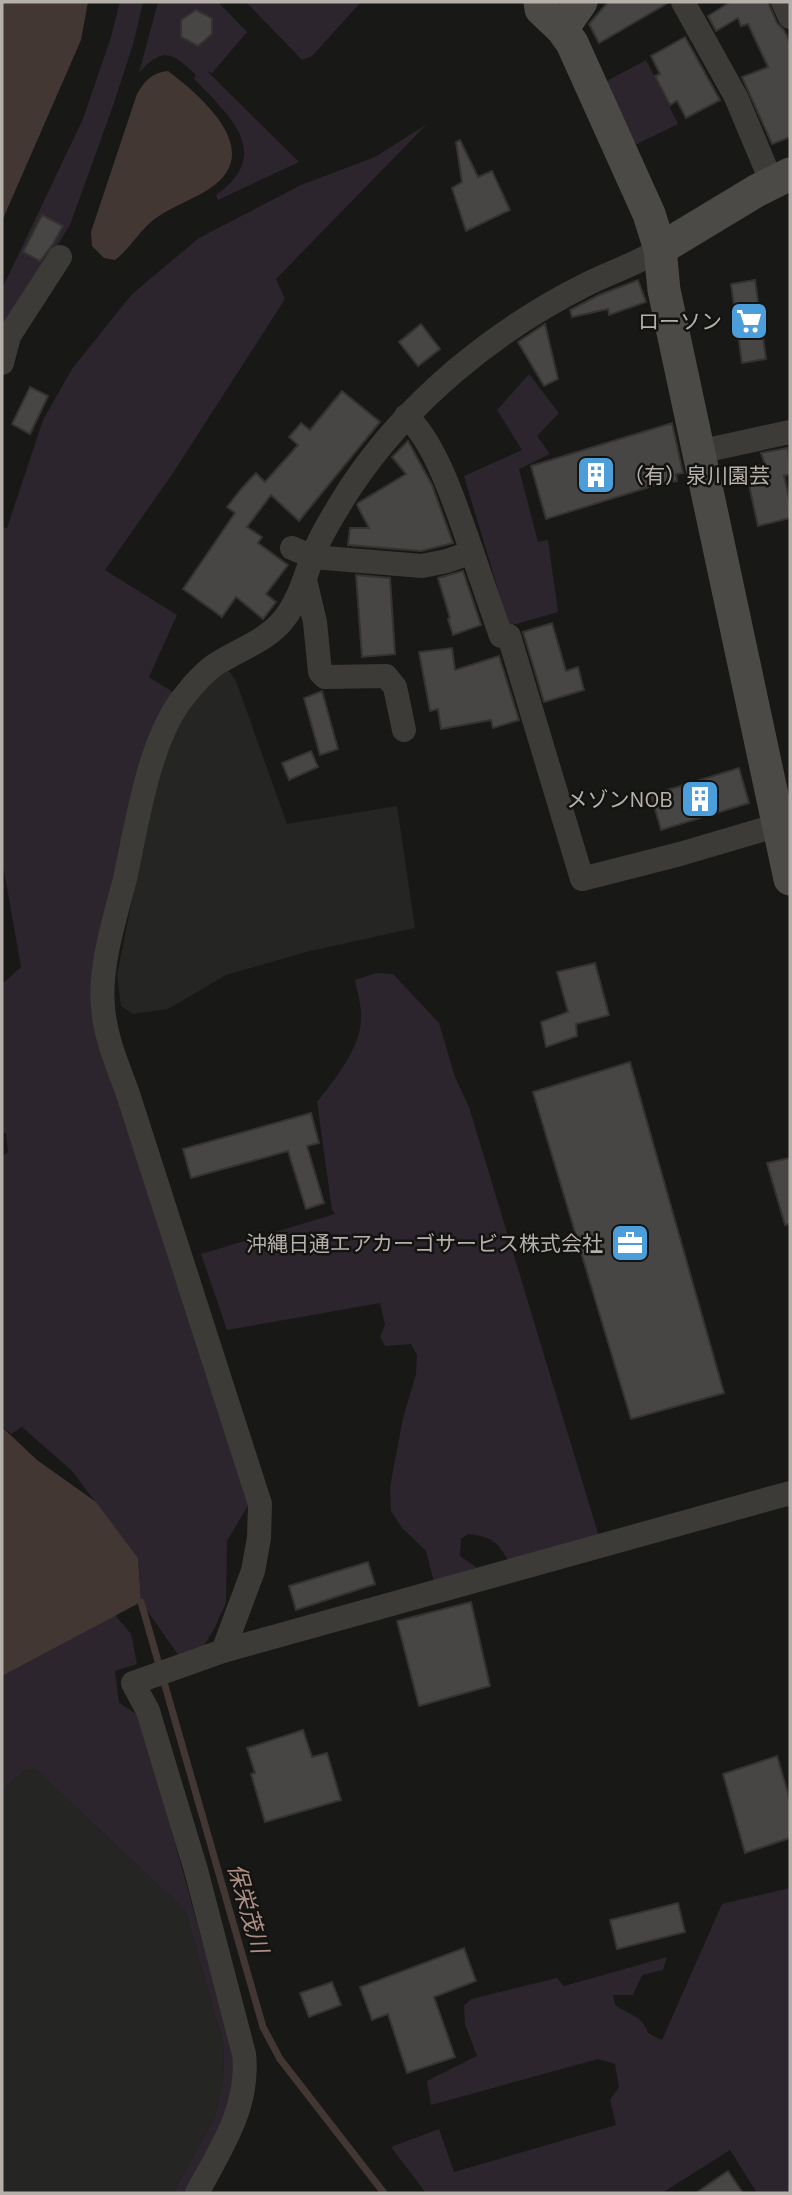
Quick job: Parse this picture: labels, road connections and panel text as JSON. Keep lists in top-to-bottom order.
{
  "water": ["保栄茂川"],
  "places": {
    "supermarket": ["ローソン"],
    "building": ["（有）泉川園芸", "メゾンNOB"],
    "office": ["沖縄日通エアカーゴサービス株式会社"]
  }
}
